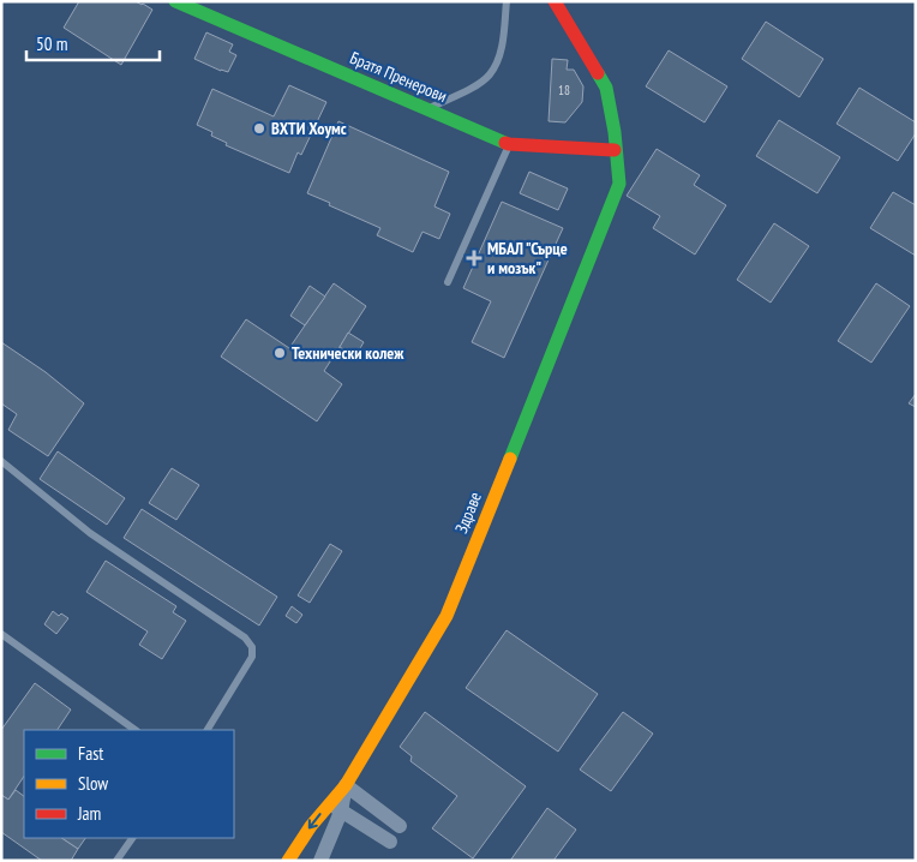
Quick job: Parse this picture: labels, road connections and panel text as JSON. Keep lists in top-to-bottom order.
{
  "streets": {
    "street": ["Братя Пренерови", "Здраве"]
  },
  "crossings": [
    ["Братя Пренерови", "Здраве"]
  ],
  "places": {
    "other": ["ВХТИ Хоумс", "Технически колеж"],
    "health": ["МБАЛ \"Сърце и мозък\""]
  },
  "house_numbers": ["18"],
  "legend": ["Fast", "Slow", "Jam"],
  "scale_bar": "50 m"
}
